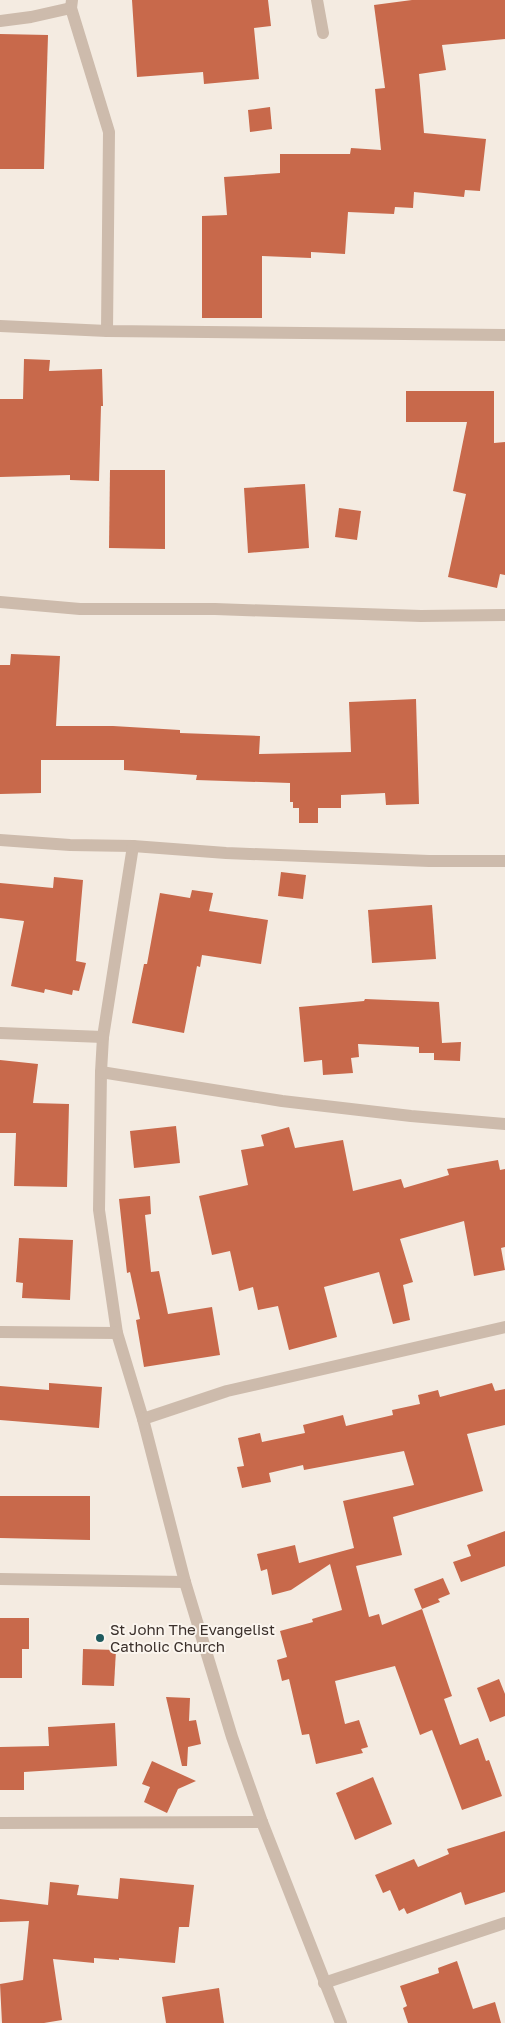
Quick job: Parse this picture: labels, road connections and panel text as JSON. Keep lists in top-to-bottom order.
{
  "places": ["St John The Evangelist Catholic Church"]
}
